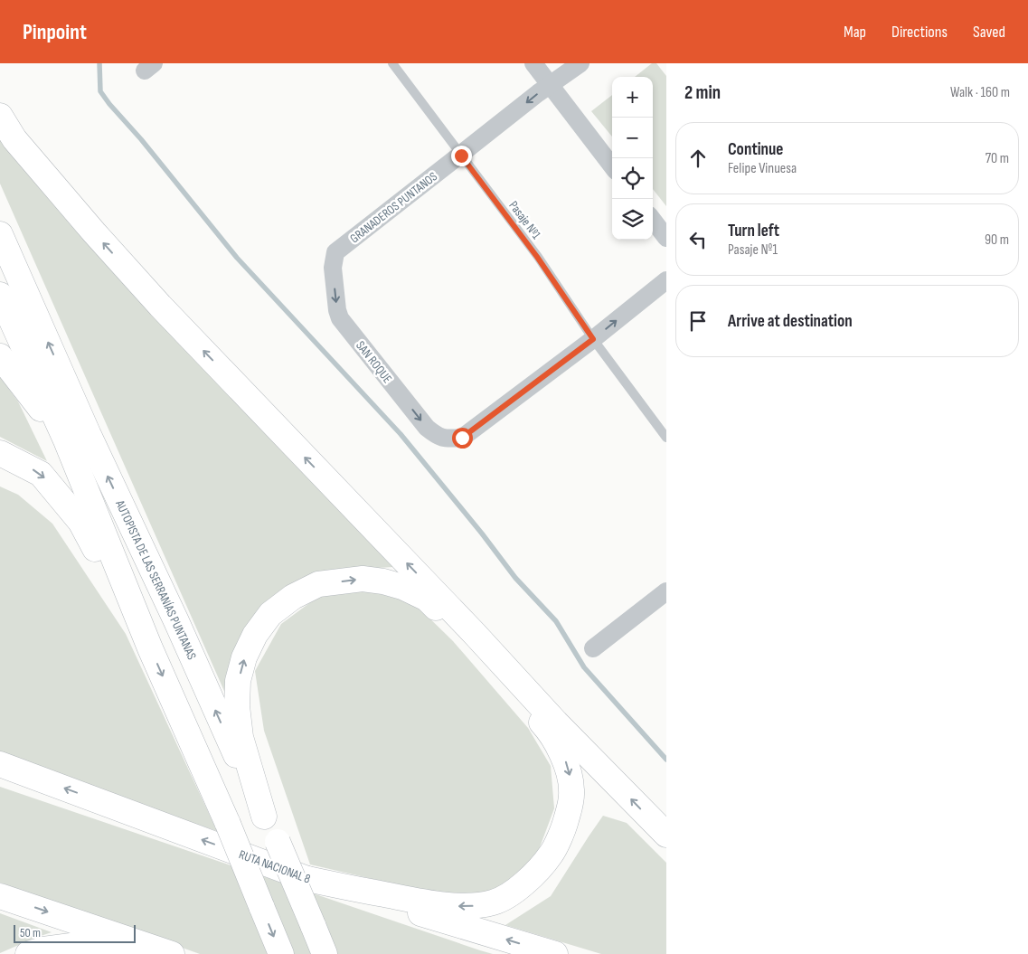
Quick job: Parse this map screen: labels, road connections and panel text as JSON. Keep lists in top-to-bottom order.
{
  "streets": {
    "highway": ["AUTOPISTA DE LAS SERRANÍAS PUNTANAS", "RUTA NACIONAL 8"],
    "street": ["GRANADEROS PUNTANOS", "SAN ROQUE"],
    "lane": ["Pasaje Nº1"]
  },
  "crossings": [
    ["GRANADEROS PUNTANOS", "Pasaje Nº1"],
    ["GRANADEROS PUNTANOS", "SAN ROQUE"],
    ["Pasaje Nº1", "SAN ROQUE"]
  ],
  "one_way": ["GRANADEROS PUNTANOS"],
  "scale_bar": "50 m",
  "page": {
    "header": "Pinpoint",
    "nav": ["Map", "Directions", "Saved"],
    "heading": ["2 min", "Walk · 160 m"],
    "map_buttons": ["+", "−"],
    "list": [
      ["Continue", "Felipe Vinuesa", "70 m"],
      ["Turn left", "Pasaje Nº1", "90 m"],
      "Arrive at destination"
    ],
    "scale": "50 m"
  }
}
